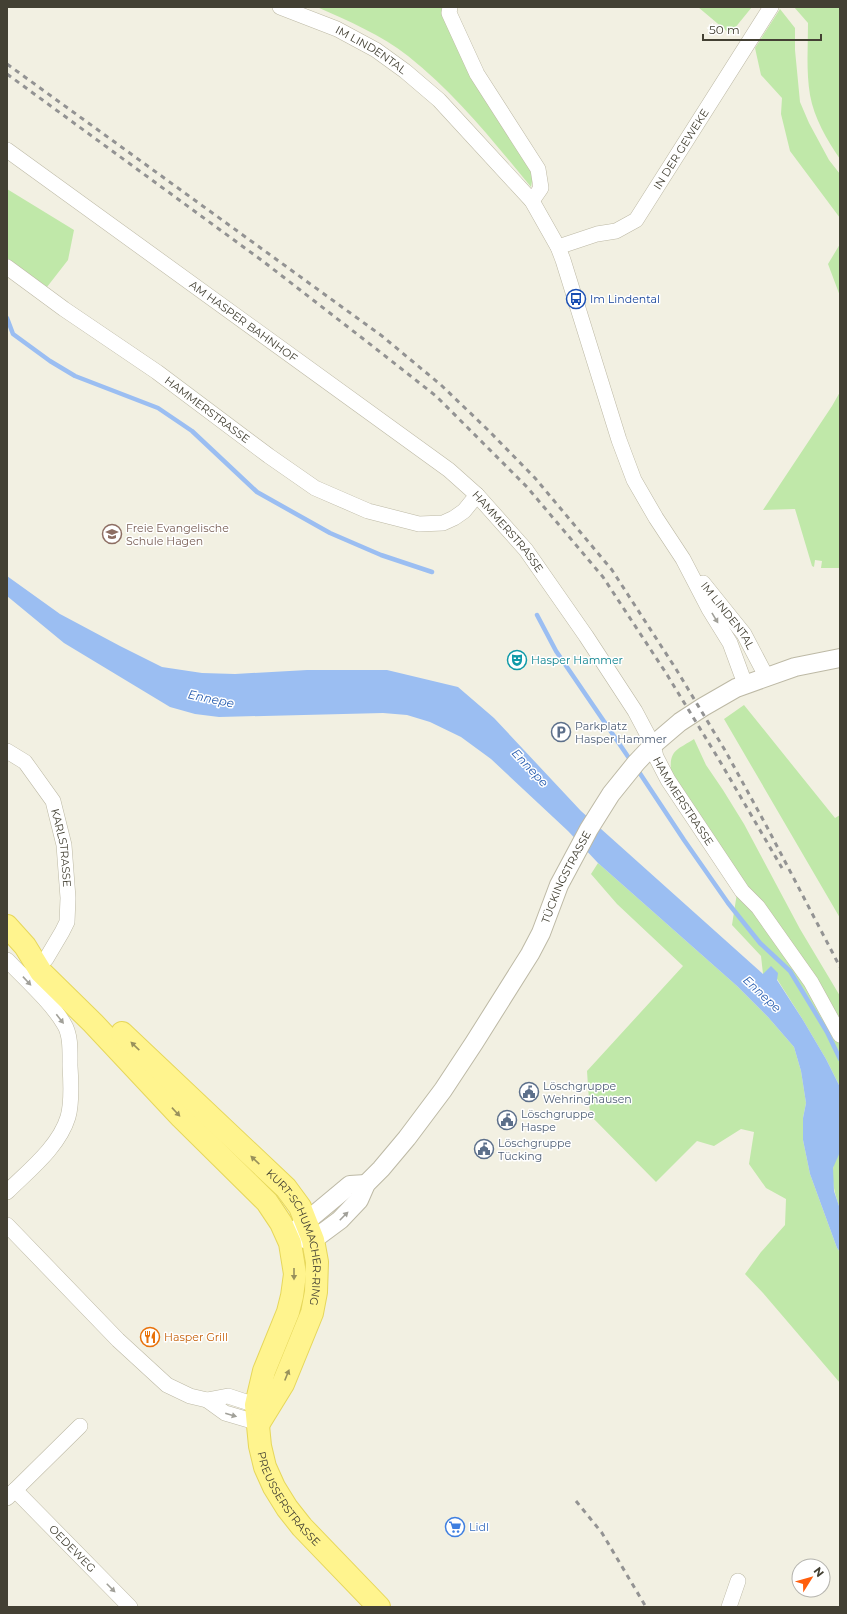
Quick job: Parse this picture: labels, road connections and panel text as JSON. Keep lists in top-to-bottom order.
{
  "streets": {
    "main road": ["KURT-SCHUMACHER-RING", "PREUSSERSTRASSE"],
    "street": [
      "IM LINDENTAL",
      "IN DER GEWEKE",
      "AM HASPER BAHNHOF",
      "HAMMERSTRASSE",
      "KARLSTRASSE",
      "TÜCKINGSTRASSE",
      "OEDEWEG"
    ]
  },
  "crossings": [
    ["IM LINDENTAL", "IN DER GEWEKE"],
    ["IM LINDENTAL", "TÜCKINGSTRASSE"],
    ["AM HASPER BAHNHOF", "HAMMERSTRASSE"],
    ["HAMMERSTRASSE", "TÜCKINGSTRASSE"],
    ["KARLSTRASSE", "KURT-SCHUMACHER-RING"],
    ["TÜCKINGSTRASSE", "KURT-SCHUMACHER-RING"],
    ["KURT-SCHUMACHER-RING", "PREUSSERSTRASSE"]
  ],
  "one_way": ["OEDEWEG"],
  "water": ["Ennepe"],
  "places": {
    "bus stop": ["Im Lindental"],
    "school or university": ["Freie Evangelische Schule Hagen"],
    "theatre": ["Hasper Hammer"],
    "parking": ["Parkplatz Hasper Hammer"],
    "public building": ["Löschgruppe Wehringhausen", "Löschgruppe Haspe", "Löschgruppe Tücking"],
    "restaurant": ["Hasper Grill"],
    "supermarket": ["Lidl"]
  },
  "scale_bar": "50 m",
  "north": "top right"
}
